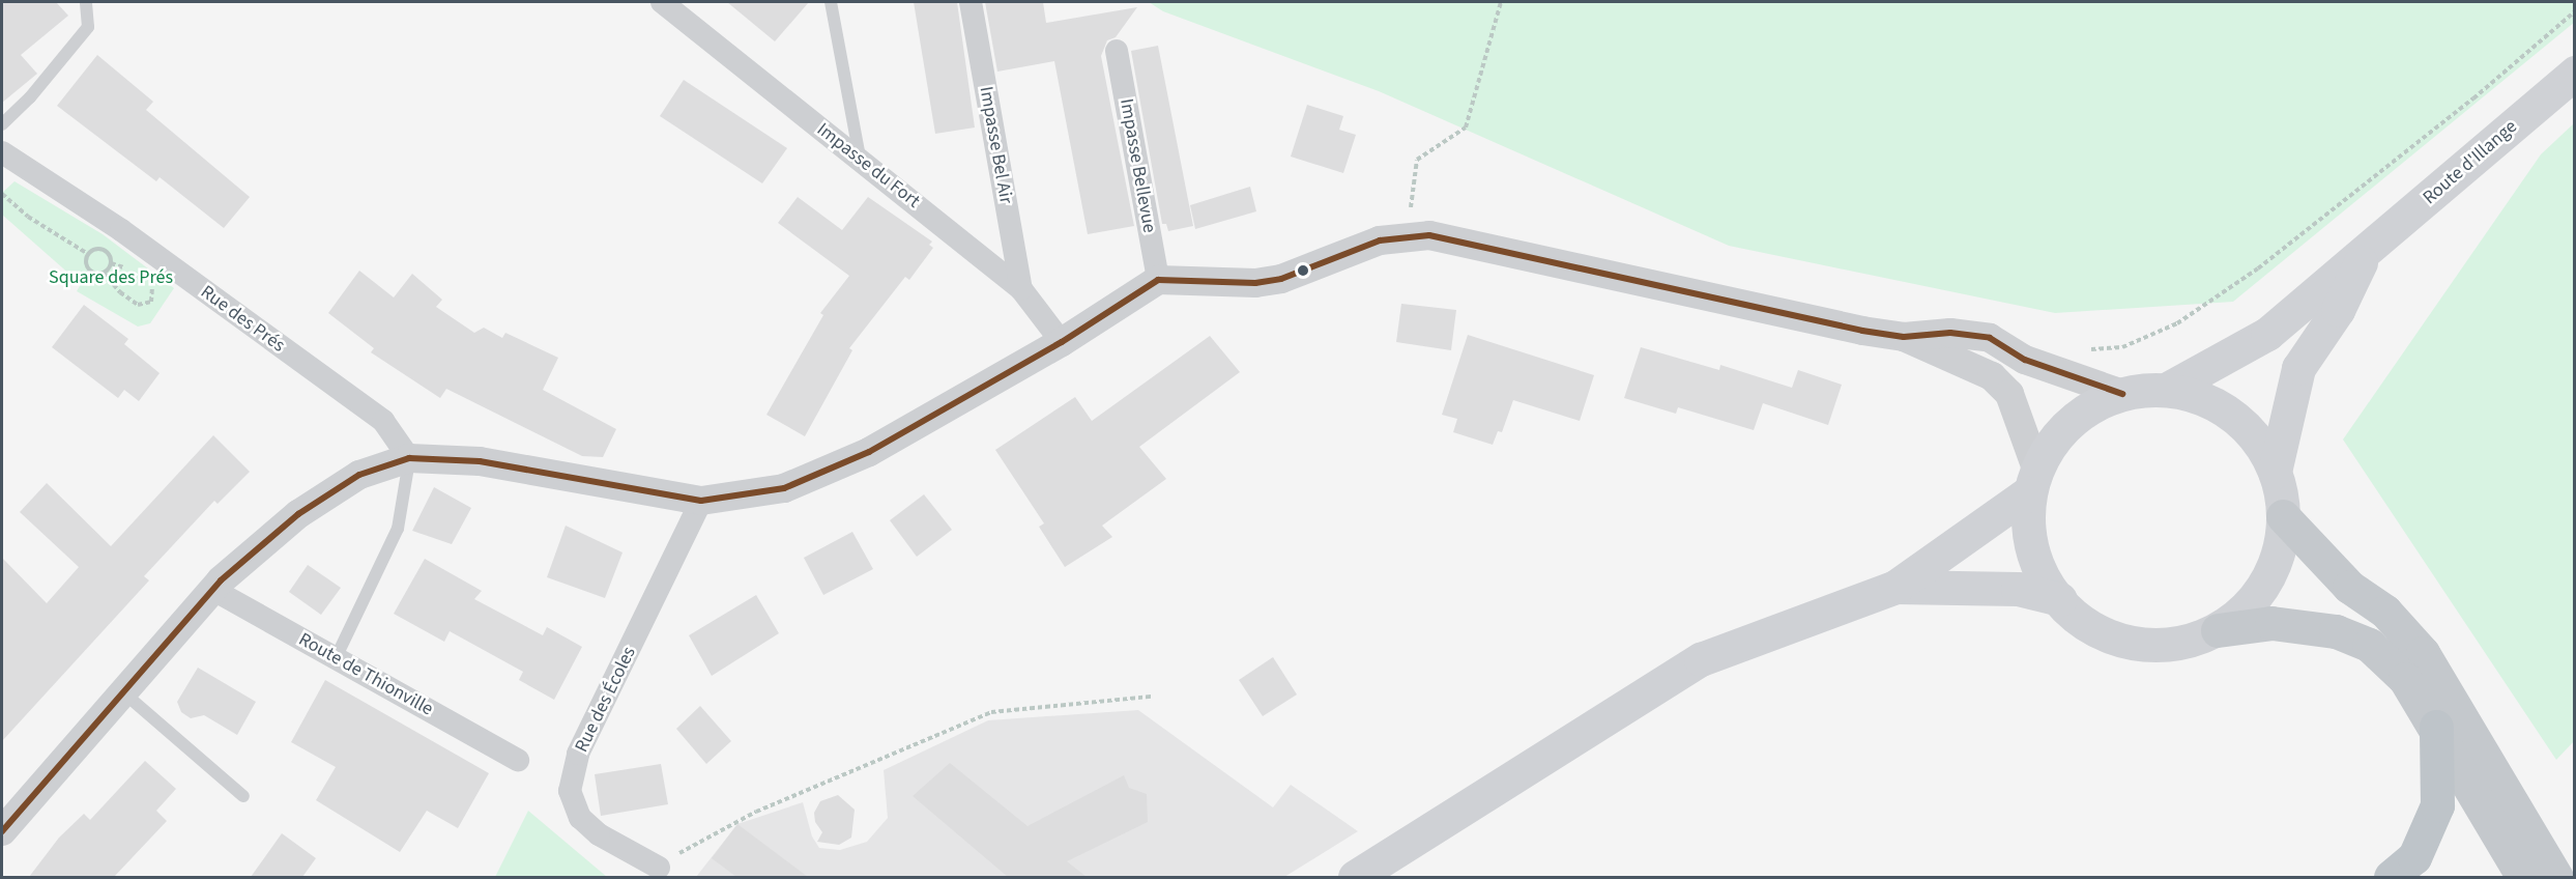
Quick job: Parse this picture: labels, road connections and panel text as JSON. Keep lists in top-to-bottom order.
{
  "streets": {
    "main road": ["Route d'Illange"],
    "street": [
      "Impasse Bel Air",
      "Impasse du Fort",
      "Impasse Bellevue",
      "Rue des Prés",
      "Route de Thionville",
      "Rue des Écoles"
    ]
  },
  "crossings": [
    ["Impasse Bel Air", "Impasse du Fort"]
  ],
  "parks": ["Square des Prés"]
}
